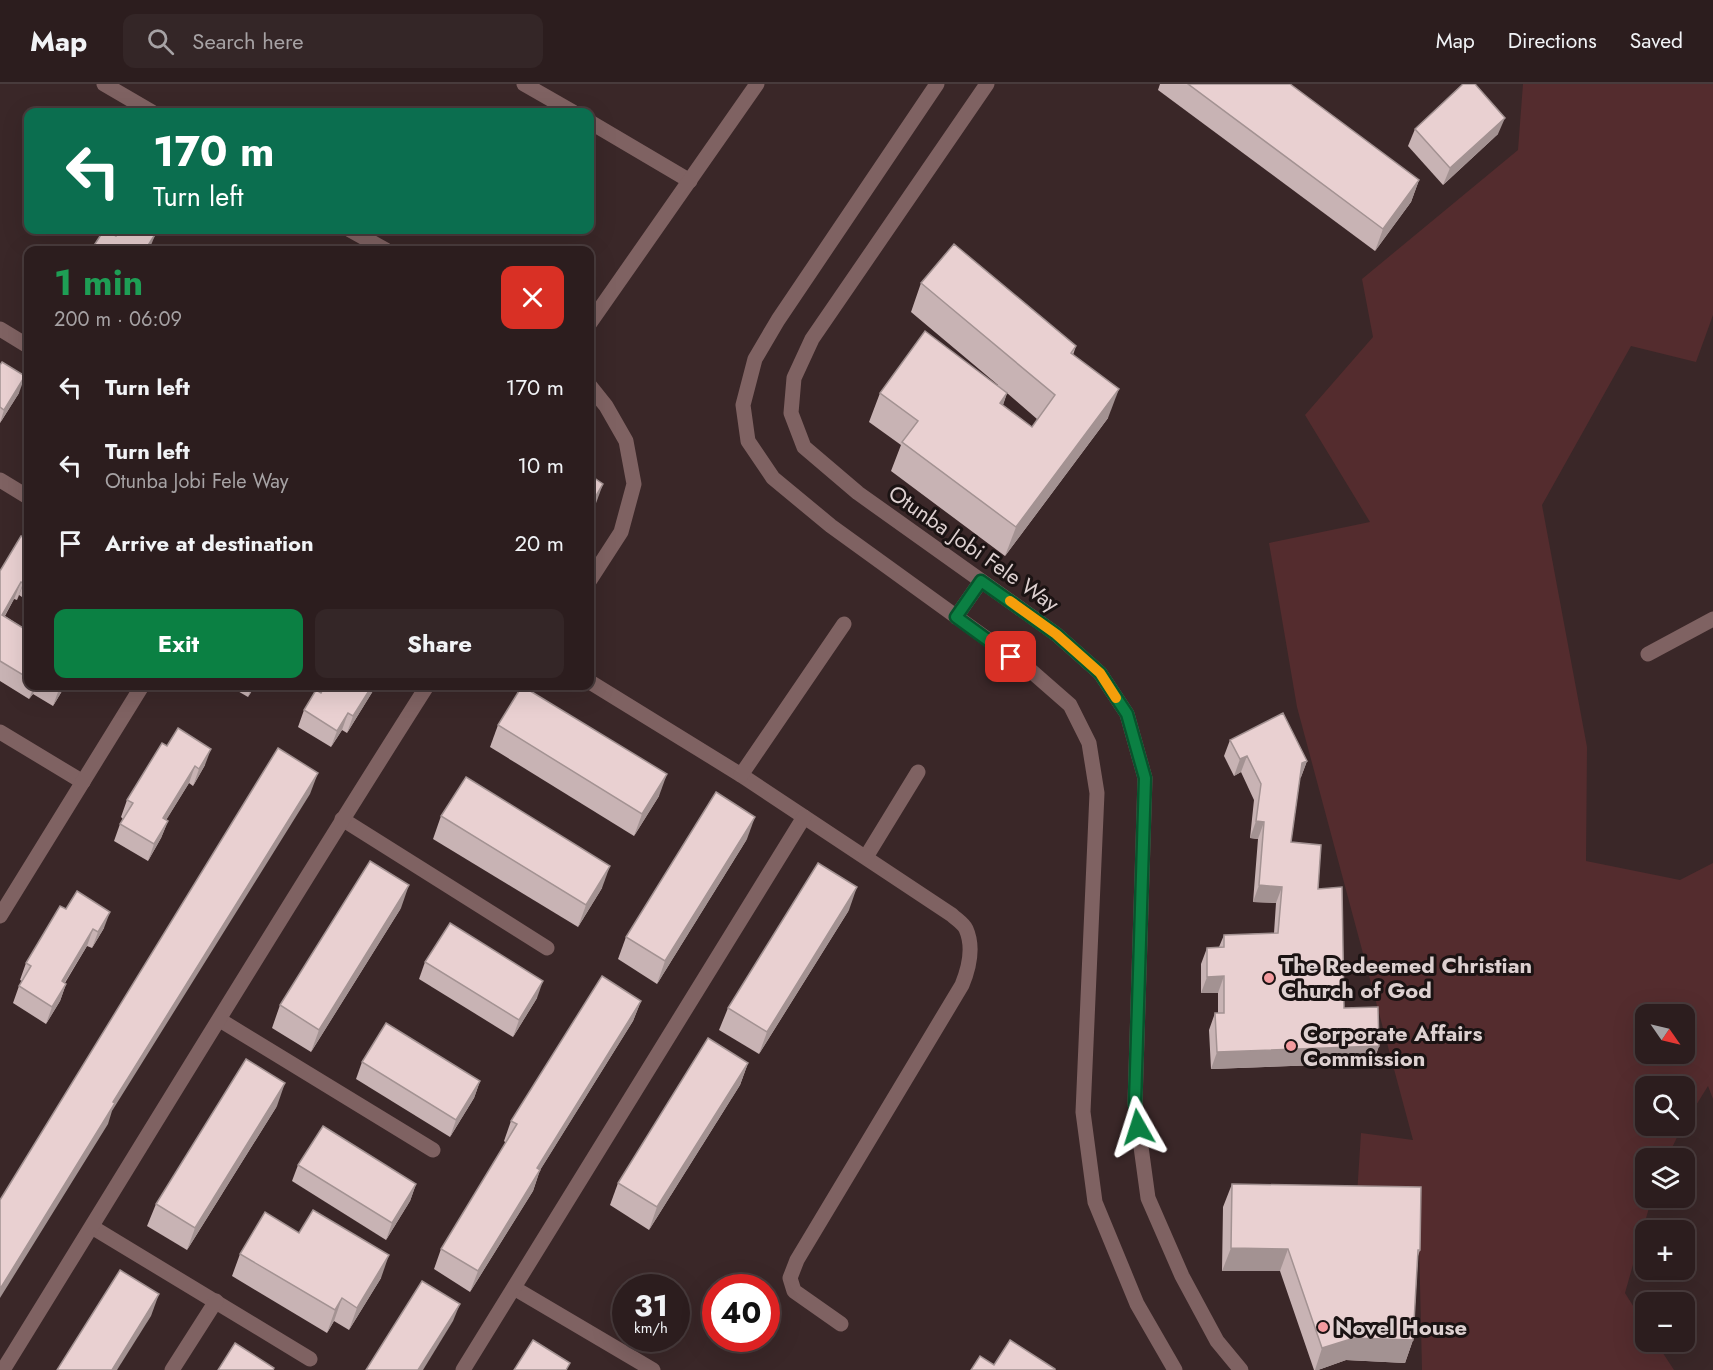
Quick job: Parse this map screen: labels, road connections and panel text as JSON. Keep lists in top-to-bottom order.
{
  "streets": {
    "street": ["Otunba Jobi Fele Way"]
  },
  "places": ["The Redeemed Christian Church of God", "Corporate Affairs Commission", "Novel House"],
  "north": "bottom right",
  "page": {
    "header": "Map",
    "search": "Search here",
    "nav": ["Map", "Directions", "Saved"],
    "turn": ["170 m", "Turn left"],
    "heading": ["1 min", "200 m · 06:09"],
    "list": [
      {
        "name": "Turn left",
        "value": "170 m"
      },
      {
        "name": "Turn left",
        "note": "Otunba Jobi Fele Way",
        "value": "10 m"
      },
      {
        "name": "Arrive at destination",
        "value": "20 m"
      }
    ],
    "buttons": ["Exit", "Share"],
    "map_buttons": ["+", "−"],
    "speed": "31 km/h",
    "limit": "40"
  }
}
